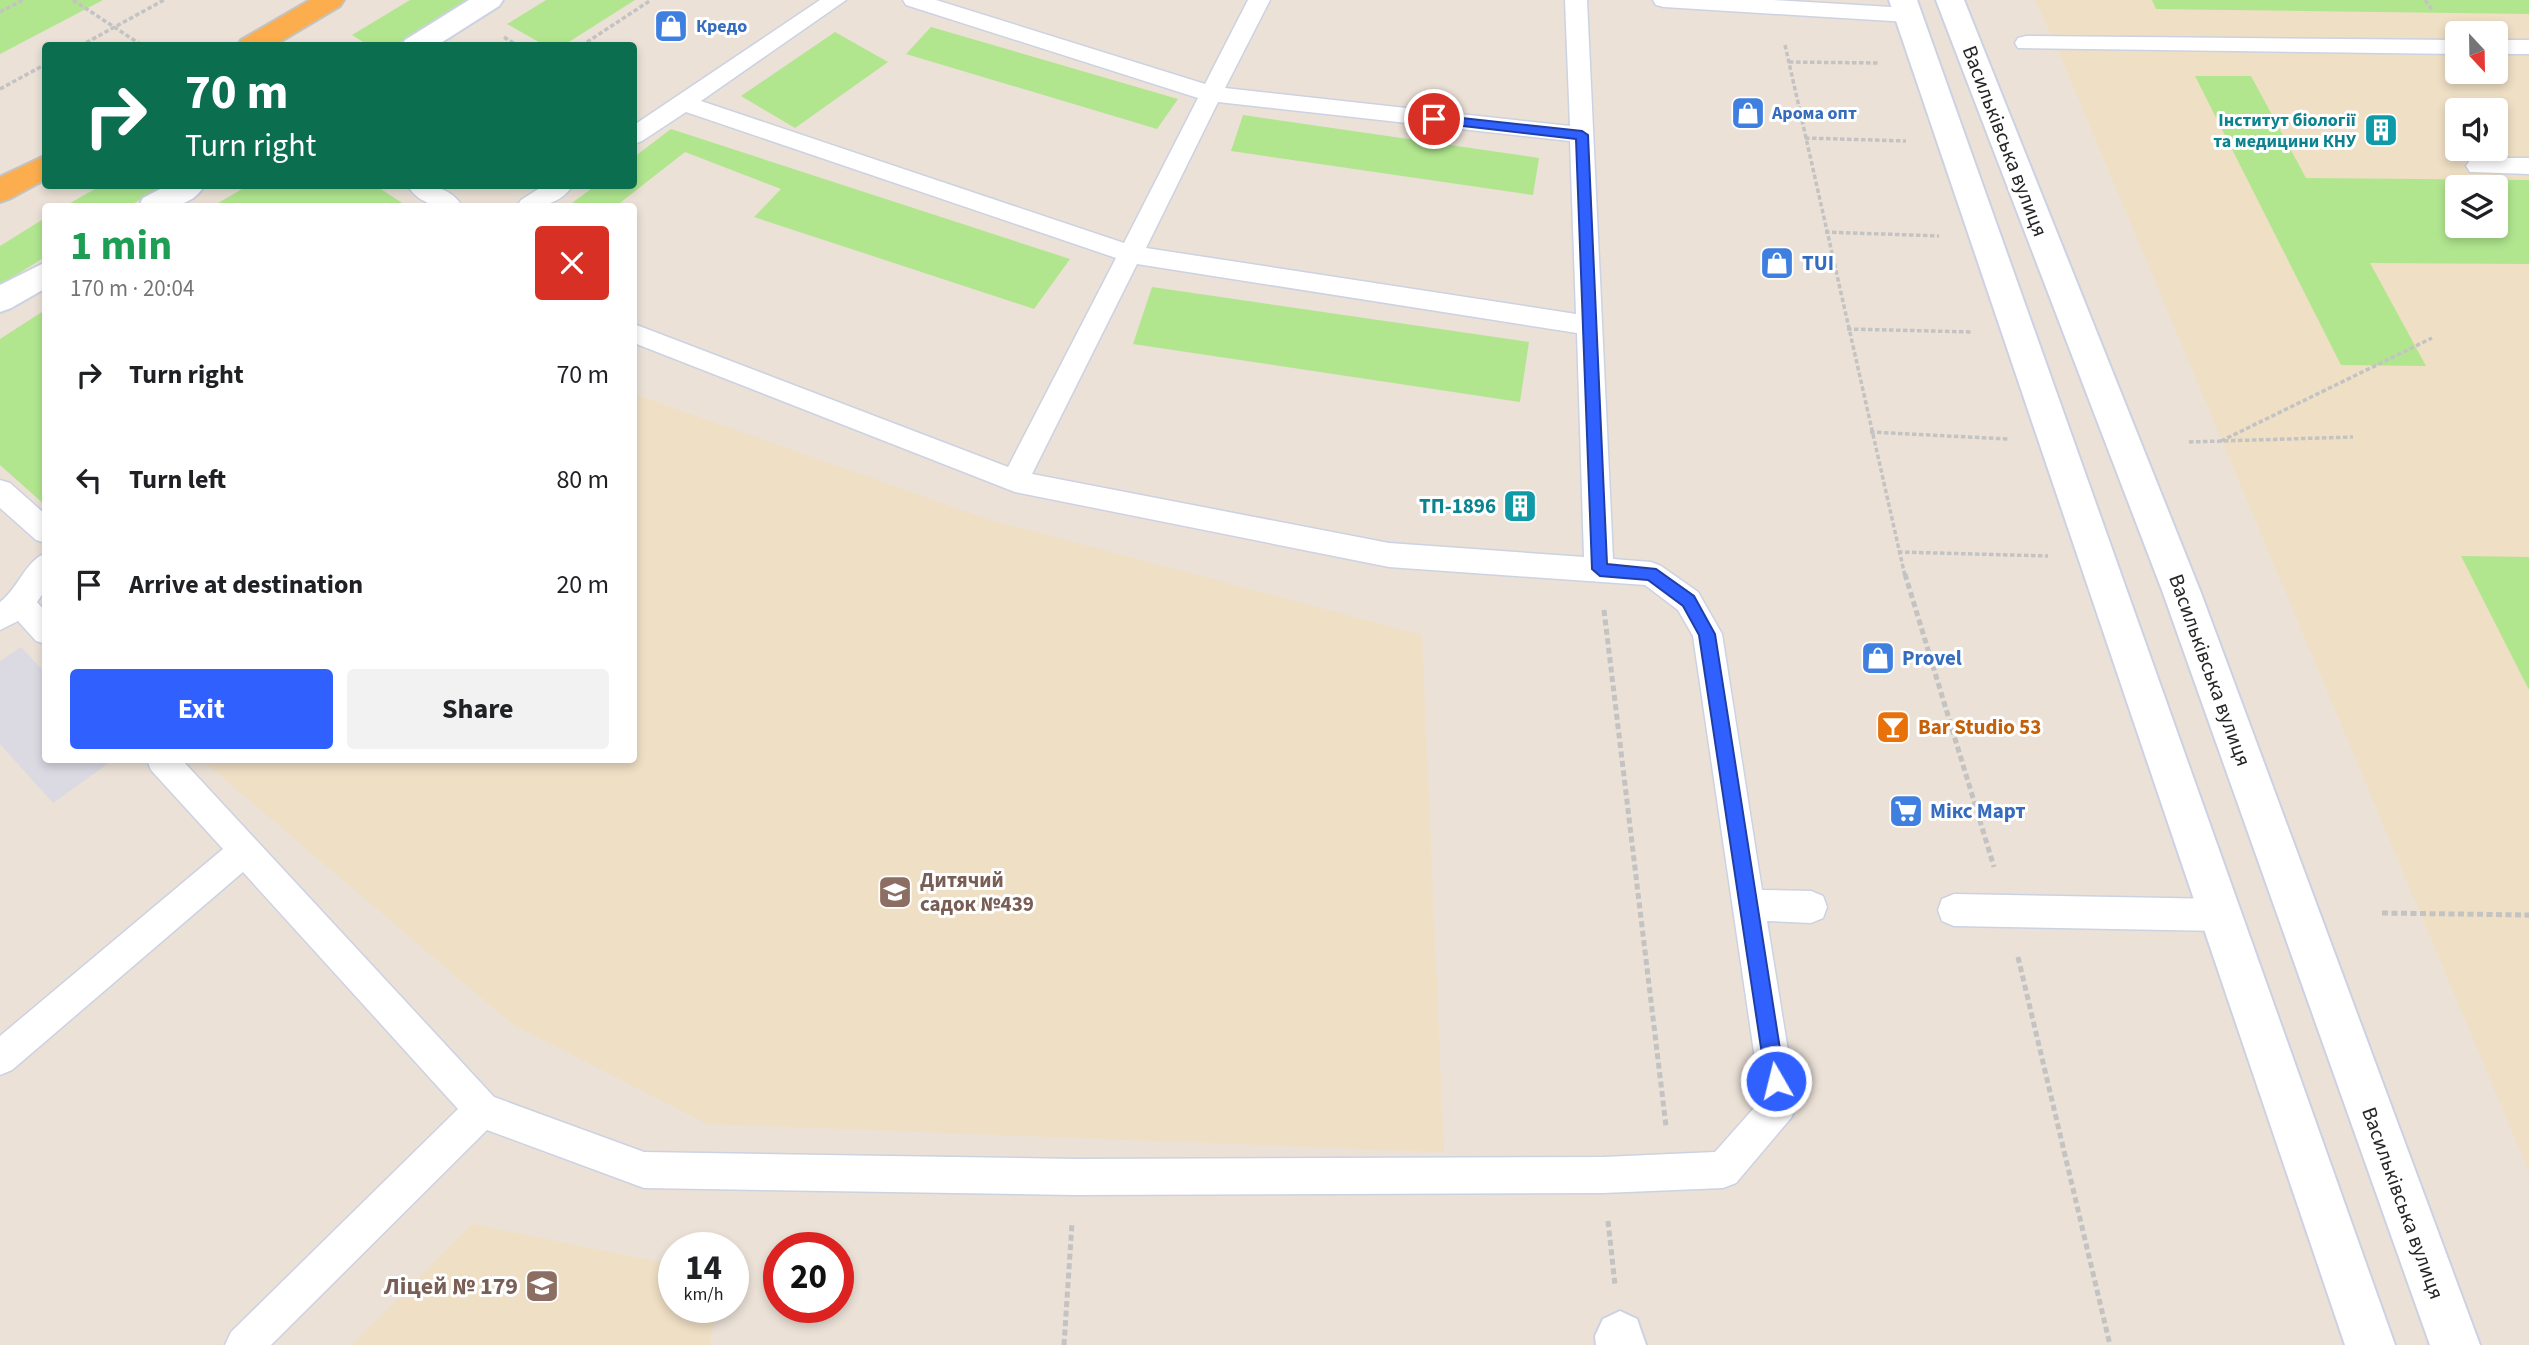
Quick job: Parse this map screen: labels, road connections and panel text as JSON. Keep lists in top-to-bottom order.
{
  "streets": {
    "main road": ["Васильківська вулиця"]
  },
  "places": {
    "shop": [
      "Кредо",
      "Арома опт",
      "TUI",
      "Provel"
    ],
    "building": ["Інститут біології та медицини КНУ", "ТП-1896"],
    "bar": ["Bar Studio 53"],
    "supermarket": ["Мікс Март"],
    "school or university": ["Дитячий садок №439", "Ліцей № 179"]
  },
  "north": "bottom",
  "page": {
    "turn": ["70 m", "Turn right"],
    "heading": ["1 min", "170 m · 20:04"],
    "list": [
      {
        "name": "Turn right",
        "value": "70 m"
      },
      {
        "name": "Turn left",
        "value": "80 m"
      },
      {
        "name": "Arrive at destination",
        "value": "20 m"
      }
    ],
    "buttons": ["Exit", "Share"],
    "speed": "14 km/h",
    "limit": "20"
  }
}
